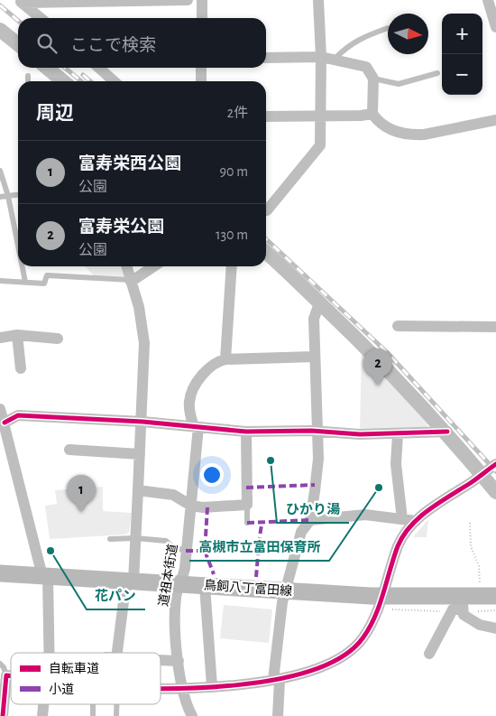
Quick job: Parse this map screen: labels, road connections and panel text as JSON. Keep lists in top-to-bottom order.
{
  "streets": {
    "main road": ["鳥飼八丁富田線"],
    "street": ["道祖本街道"]
  },
  "crossings": [
    ["道祖本街道", "鳥飼八丁富田線"]
  ],
  "places": ["ひかり湯", "高槻市立富田保育所", "花パン"],
  "legend": ["自転車道", "小道"],
  "north": "right",
  "page": {
    "map_buttons": ["+", "−"],
    "search": "ここで検索",
    "heading": ["周辺", "2件"],
    "list": [
      {
        "mark": "1",
        "name": "富寿栄西公園",
        "note": "公園",
        "value": "90 m"
      },
      {
        "mark": "2",
        "name": "富寿栄公園",
        "note": "公園",
        "value": "130 m"
      }
    ],
    "pins": ["2", "1"]
  }
}
